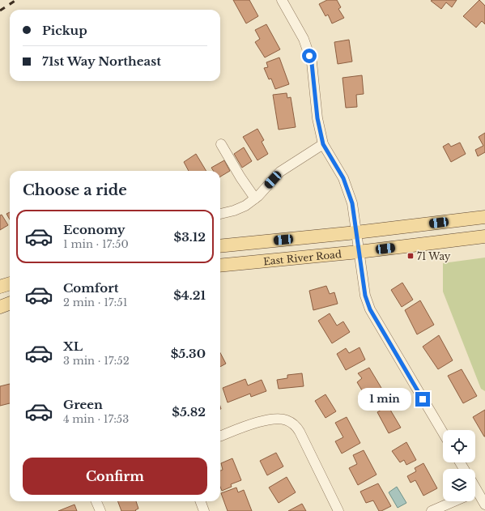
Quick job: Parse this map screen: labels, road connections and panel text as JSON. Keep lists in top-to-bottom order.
{
  "streets": {
    "main road": ["East River Road"]
  },
  "places": {
    "transit": ["71 Way"]
  },
  "page": {
    "banner": ["Pickup", "71st Way Northeast"],
    "heading": "Choose a ride",
    "list": [
      {
        "name": "Economy",
        "note": "1 min · 17:50",
        "value": "$3.12"
      },
      {
        "name": "Comfort",
        "note": "2 min · 17:51",
        "value": "$4.21"
      },
      {
        "name": "XL",
        "note": "3 min · 17:52",
        "value": "$5.30"
      },
      {
        "name": "Green",
        "note": "4 min · 17:53",
        "value": "$5.82"
      }
    ],
    "bubble": "1 min",
    "buttons": "Confirm"
  }
}
